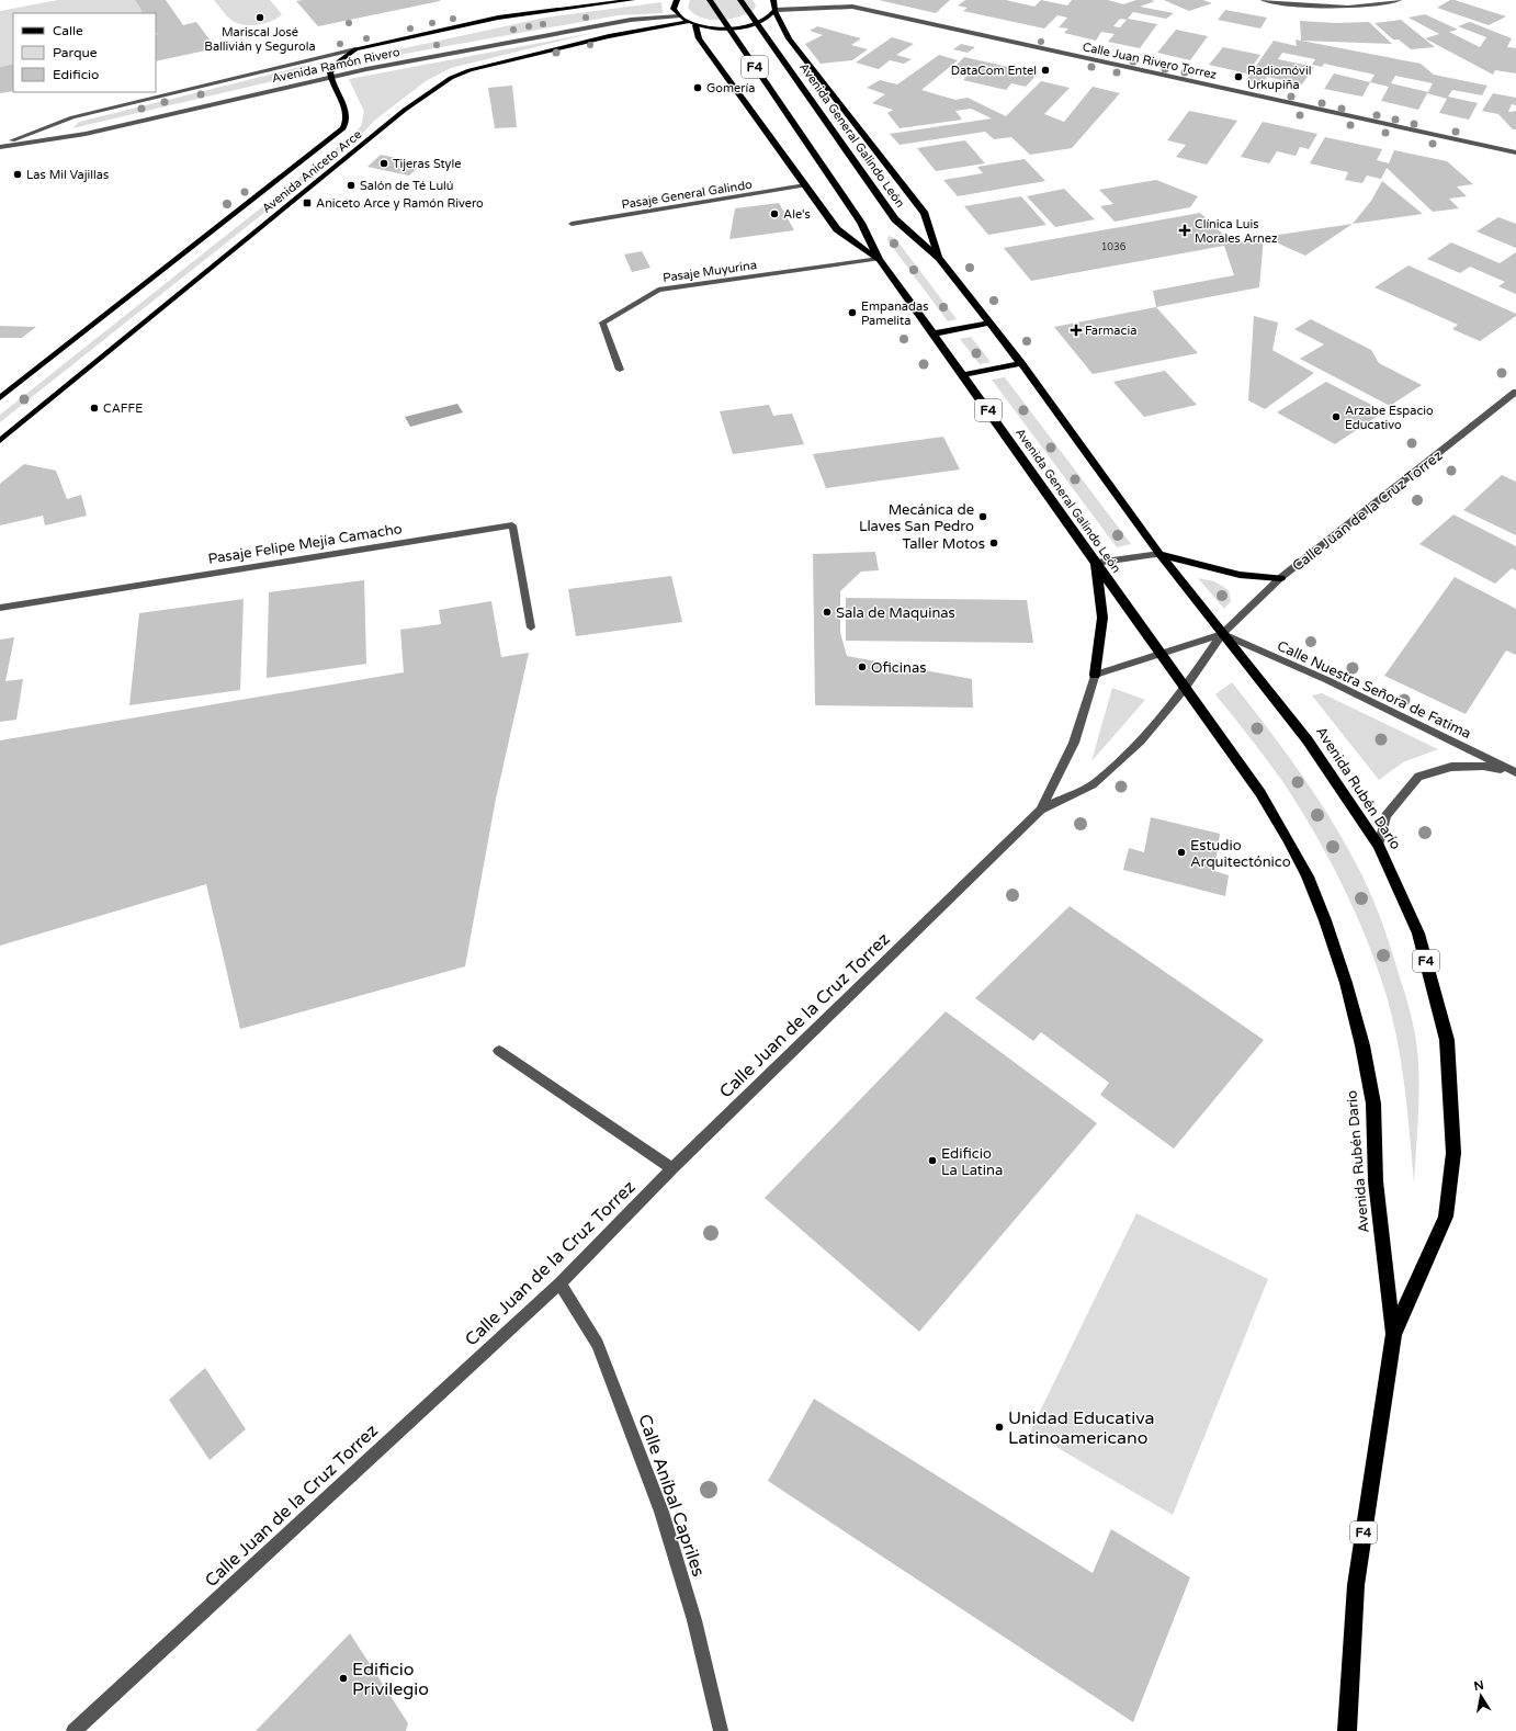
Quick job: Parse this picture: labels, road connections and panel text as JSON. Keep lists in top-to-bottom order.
{
  "streets": {
    "highway": ["F4", "Avenida General Galindo León", "Avenida Rubén Darío"],
    "main road": ["Avenida Ramón Rivero", "Avenida Aniceto Arce"],
    "street": [
      "Calle Juan Rivero Torrez",
      "Pasaje General Galindo",
      "Pasaje Muyurina",
      "Calle Juan de la Cruz Torrez",
      "Pasaje Felipe Mejía Camacho",
      "Calle Nuestra Señora de Fatima",
      "Calle Aníbal Capriles"
    ]
  },
  "crossings": [
    ["Avenida Ramón Rivero", "Avenida Aniceto Arce"],
    ["Avenida General Galindo León", "Pasaje Muyurina"],
    ["Avenida General Galindo León", "Calle Juan de la Cruz Torrez"],
    ["Avenida General Galindo León", "Calle Nuestra Señora de Fatima"],
    ["Avenida General Galindo León", "Avenida Rubén Darío"],
    ["Calle Juan de la Cruz Torrez", "Calle Nuestra Señora de Fatima"],
    ["Calle Juan de la Cruz Torrez", "Avenida Rubén Darío"],
    ["Calle Juan de la Cruz Torrez", "Calle Aníbal Capriles"],
    ["Calle Nuestra Señora de Fatima", "Avenida Rubén Darío"]
  ],
  "places": {
    "other": [
      "Mariscal José Ballivián y Segurola",
      "DataCom Entel",
      "Radiomóvil Urkupiña",
      "Gomería",
      "Tijeras Style",
      "Las Mil Vajillas",
      "Salón de Té Lulú",
      "Ale's",
      "Empanadas Pamelita",
      "CAFFE",
      "Arzabe Espacio Educativo",
      "Mecánica de Llaves San Pedro",
      "Taller Motos",
      "Sala de Maquinas",
      "Oficinas",
      "Estudio Arquitectónico",
      "Edificio La Latina",
      "Unidad Educativa Latinoamericano",
      "Edificio Privilegio"
    ],
    "transit": ["Aniceto Arce y Ramón Rivero"],
    "health": ["Clínica Luis Morales Arnez", "Farmacia"]
  },
  "house_numbers": ["1036"],
  "legend": ["Calle", "Parque", "Edificio"],
  "north": "top"
}
